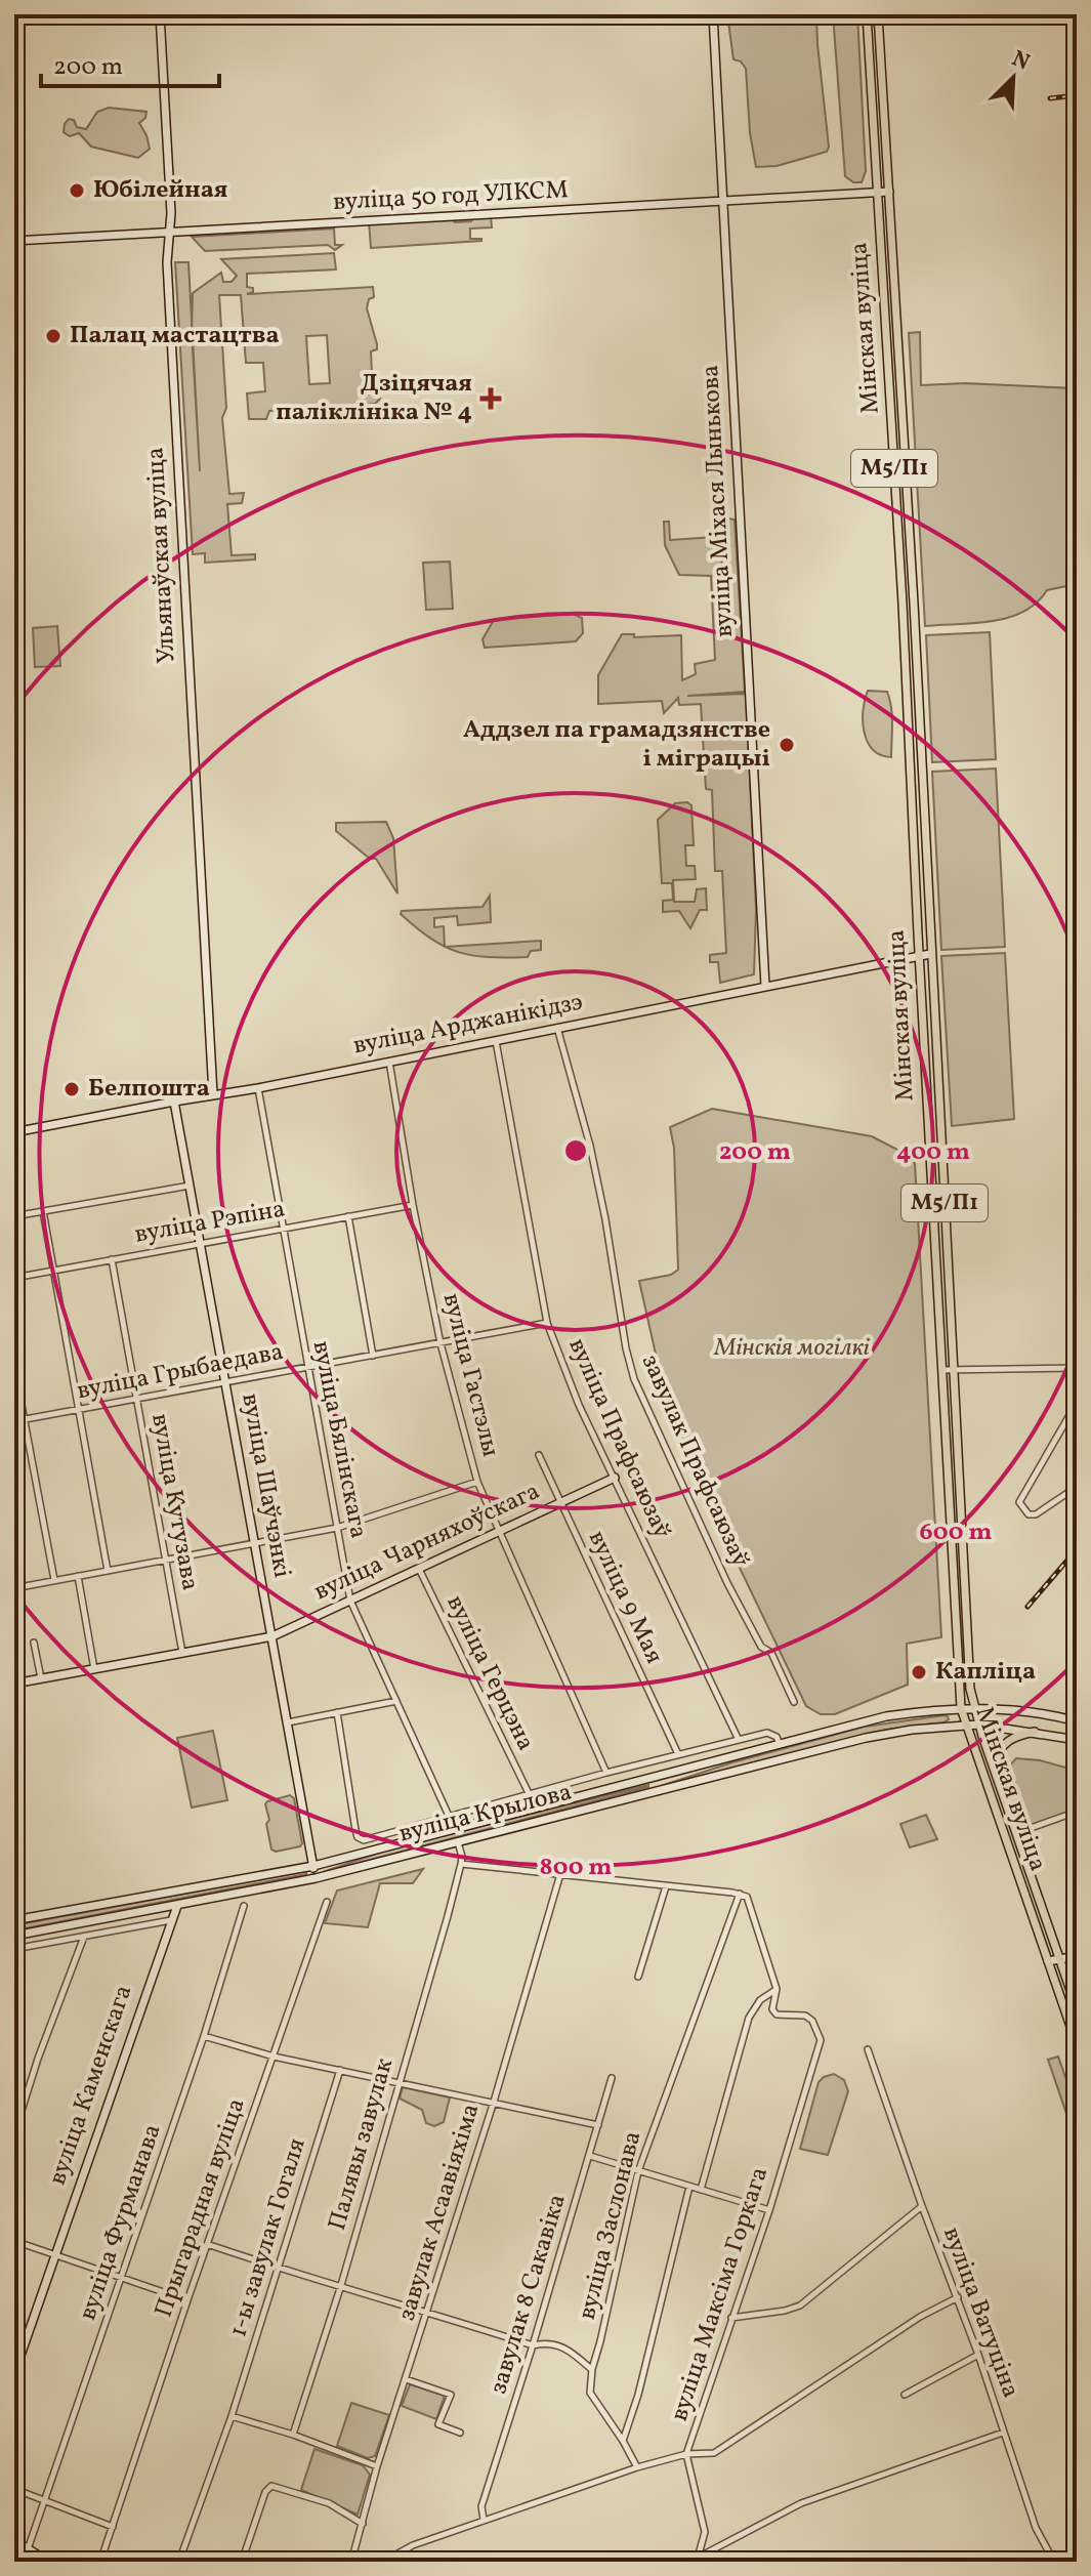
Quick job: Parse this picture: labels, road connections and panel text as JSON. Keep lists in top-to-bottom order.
{
  "streets": {
    "main road": [
      "вуліца 50 год УЛКСМ",
      "Мінская вуліца",
      "М5/П1",
      "вуліца Міхася Лынькова",
      "Ульянаўская вуліца",
      "вуліца Арджанікідзэ",
      "вуліца Шаўчэнкі",
      "вуліца Чарняхоўскага",
      "вуліца Крылова",
      "вуліца Каменскага"
    ],
    "street": [
      "вуліца Рэпіна",
      "вуліца Грыбаедава",
      "вуліца Гастэлы",
      "вуліца Прафсаюзаў",
      "вуліца Бялінскага",
      "завулак Прафсаюзаў",
      "вуліца Кутузава",
      "вуліца 9 Мая",
      "вуліца Герцэна",
      "Палявы завулак",
      "Прыгарадная вуліца",
      "завулак Асаавіяхіма",
      "вуліца Фурманава",
      "вуліца Заслонава",
      "1-ы завулак Гогаля",
      "завулак 8 Сакавіка",
      "вуліца Максіма Горкага",
      "вуліца Ватуціна"
    ]
  },
  "crossings": [
    ["вуліца 50 год УЛКСМ", "Мінская вуліца"],
    ["вуліца 50 год УЛКСМ", "вуліца Міхася Лынькова"],
    ["вуліца 50 год УЛКСМ", "Ульянаўская вуліца"],
    ["Мінская вуліца", "вуліца Арджанікідзэ"],
    ["Мінская вуліца", "вуліца Крылова"],
    ["вуліца Міхася Лынькова", "вуліца Арджанікідзэ"],
    ["Ульянаўская вуліца", "вуліца Арджанікідзэ"],
    ["вуліца Арджанікідзэ", "вуліца Гастэлы"],
    ["вуліца Арджанікідзэ", "вуліца Прафсаюзаў"],
    ["вуліца Арджанікідзэ", "вуліца Бялінскага"],
    ["вуліца Арджанікідзэ", "завулак Прафсаюзаў"],
    ["вуліца Арджанікідзэ", "вуліца Шаўчэнкі"],
    ["вуліца Рэпіна", "вуліца Гастэлы"],
    ["вуліца Рэпіна", "вуліца Бялінскага"],
    ["вуліца Рэпіна", "вуліца Шаўчэнкі"],
    ["вуліца Рэпіна", "вуліца Кутузава"],
    ["вуліца Грыбаедава", "вуліца Гастэлы"],
    ["вуліца Грыбаедава", "вуліца Прафсаюзаў"],
    ["вуліца Грыбаедава", "вуліца Бялінскага"],
    ["вуліца Грыбаедава", "вуліца Шаўчэнкі"],
    ["вуліца Грыбаедава", "вуліца Кутузава"],
    ["вуліца Гастэлы", "вуліца Чарняхоўскага"],
    ["вуліца Прафсаюзаў", "вуліца Чарняхоўскага"],
    ["вуліца Бялінскага", "вуліца Чарняхоўскага"],
    ["вуліца Бялінскага", "вуліца Крылова"],
    ["вуліца Шаўчэнкі", "вуліца Чарняхоўскага"],
    ["вуліца Шаўчэнкі", "вуліца Крылова"],
    ["вуліца Кутузава", "вуліца Чарняхоўскага"],
    ["вуліца Чарняхоўскага", "вуліца 9 Мая"],
    ["вуліца Чарняхоўскага", "вуліца Герцэна"],
    ["вуліца Крылова", "вуліца Каменскага"]
  ],
  "parks": ["Мінскія могілкі"],
  "places": {
    "other": [
      "Юбілейная",
      "Палац мастацтва",
      "Аддзел па грамадзянстве і міграцыі",
      "Белпошта",
      "Капліца"
    ],
    "health": ["Дзіцячая паліклініка № 4"]
  },
  "scale_bar": "200 m",
  "north": "top right",
  "rings": [
    "200 m",
    "400 m",
    "600 m",
    "800 m"
  ]
}
